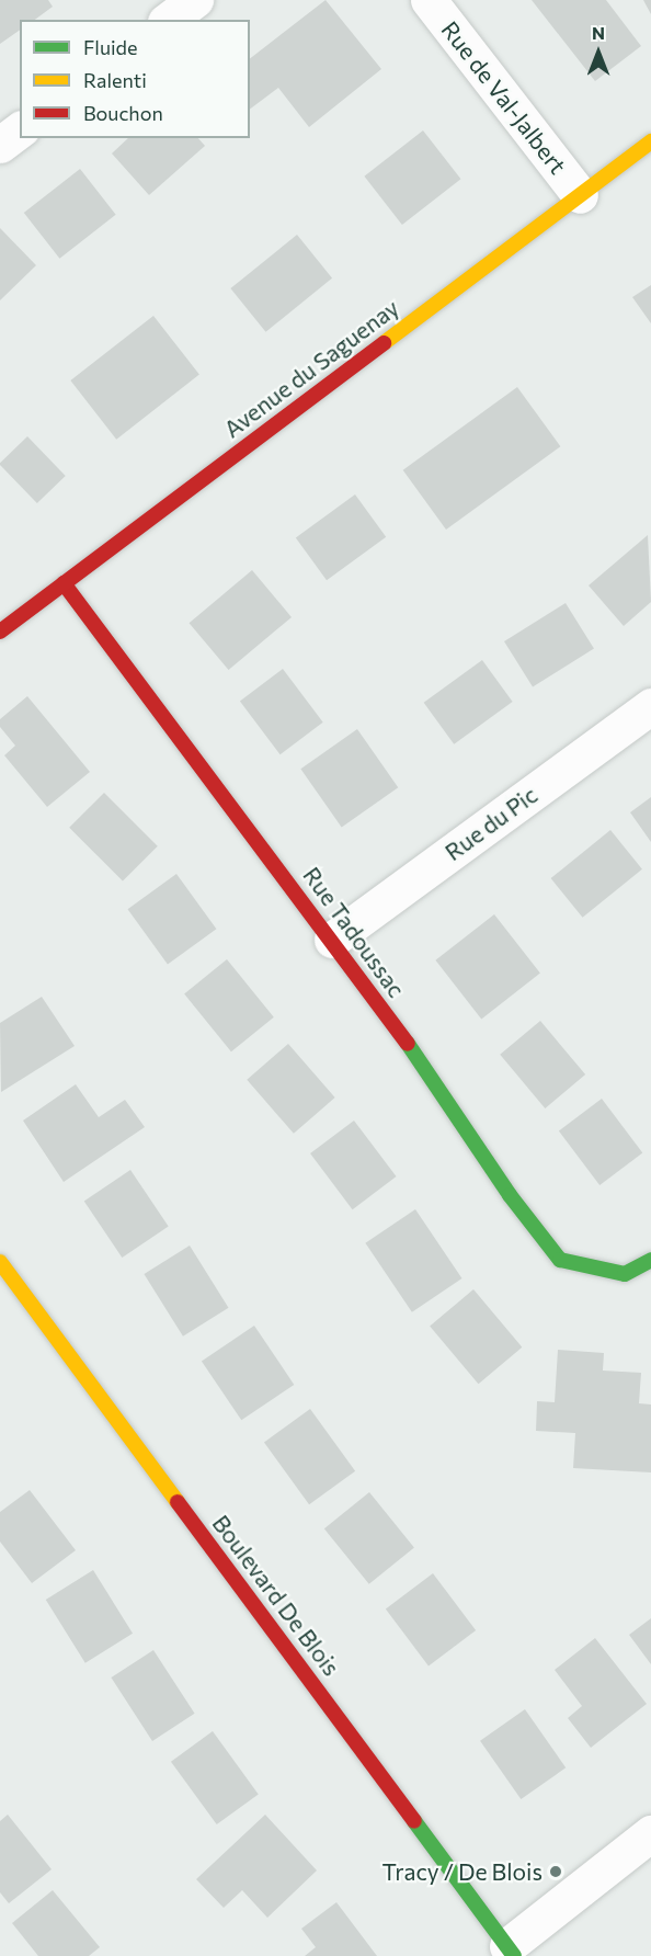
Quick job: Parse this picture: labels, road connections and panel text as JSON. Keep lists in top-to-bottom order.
{
  "streets": {
    "street": [
      "Rue de Val-Jalbert",
      "Avenue du Saguenay",
      "Rue du Pic",
      "Rue Tadoussac",
      "Boulevard De Blois"
    ]
  },
  "crossings": [
    ["Rue de Val-Jalbert", "Avenue du Saguenay"],
    ["Avenue du Saguenay", "Rue Tadoussac"],
    ["Rue du Pic", "Rue Tadoussac"]
  ],
  "places": ["Tracy / De Blois"],
  "legend": ["Fluide", "Ralenti", "Bouchon"],
  "north": "top"
}
